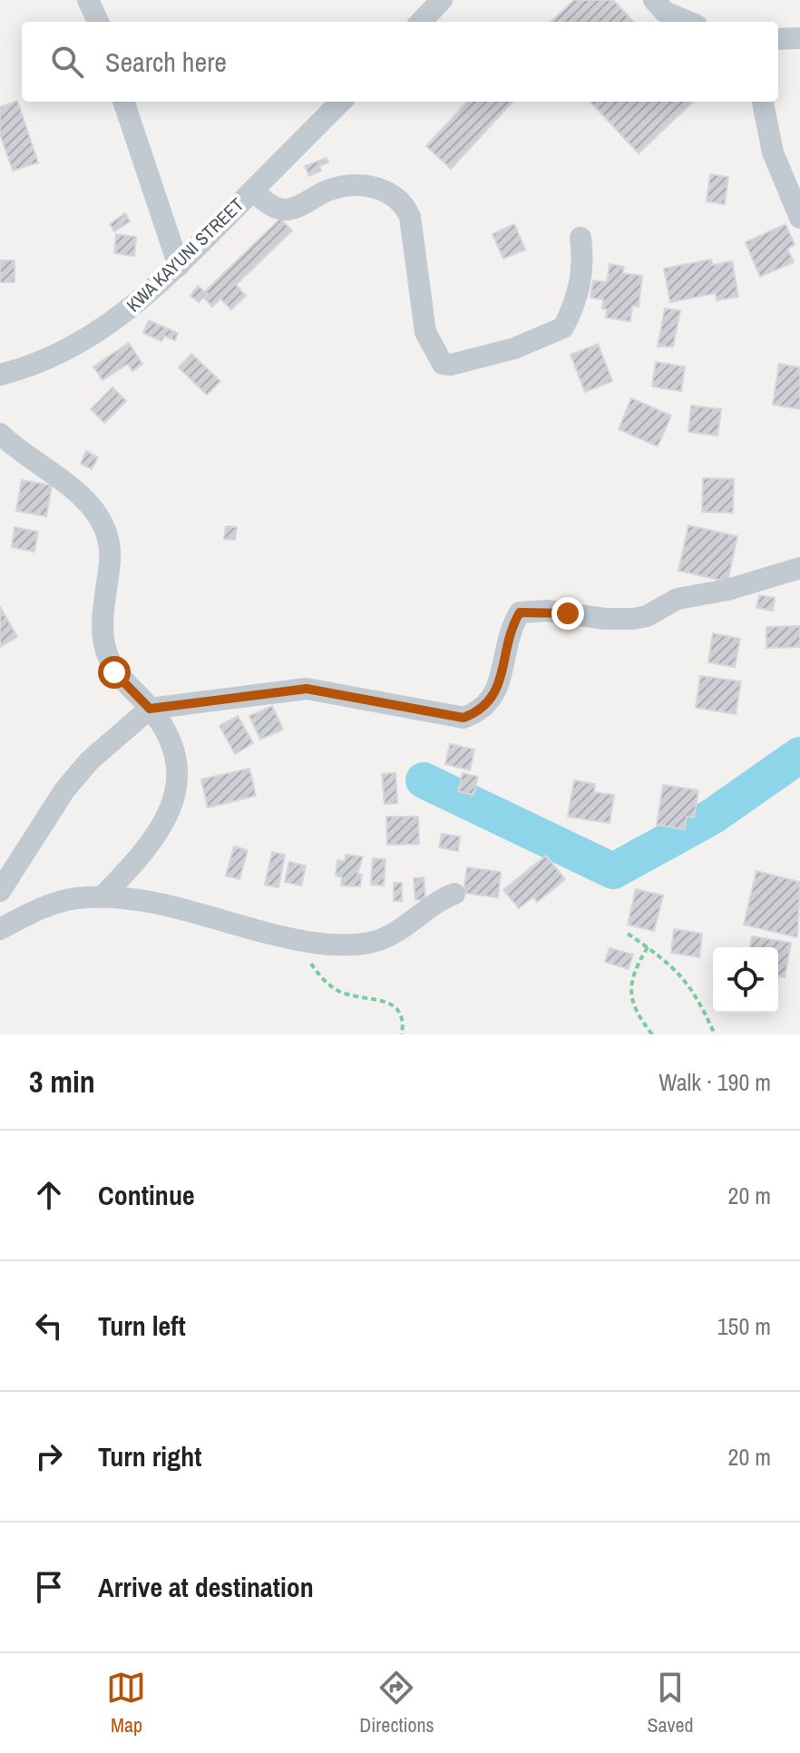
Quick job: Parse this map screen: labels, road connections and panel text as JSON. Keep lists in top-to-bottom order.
{
  "streets": {
    "street": ["KWA KAYUNI STREET"]
  },
  "page": {
    "search": "Search here",
    "heading": ["3 min", "Walk · 190 m"],
    "list": [
      ["Continue", "20 m"],
      ["Turn left", "150 m"],
      ["Turn right", "20 m"],
      "Arrive at destination"
    ],
    "nav": ["Map", "Directions", "Saved"]
  }
}
